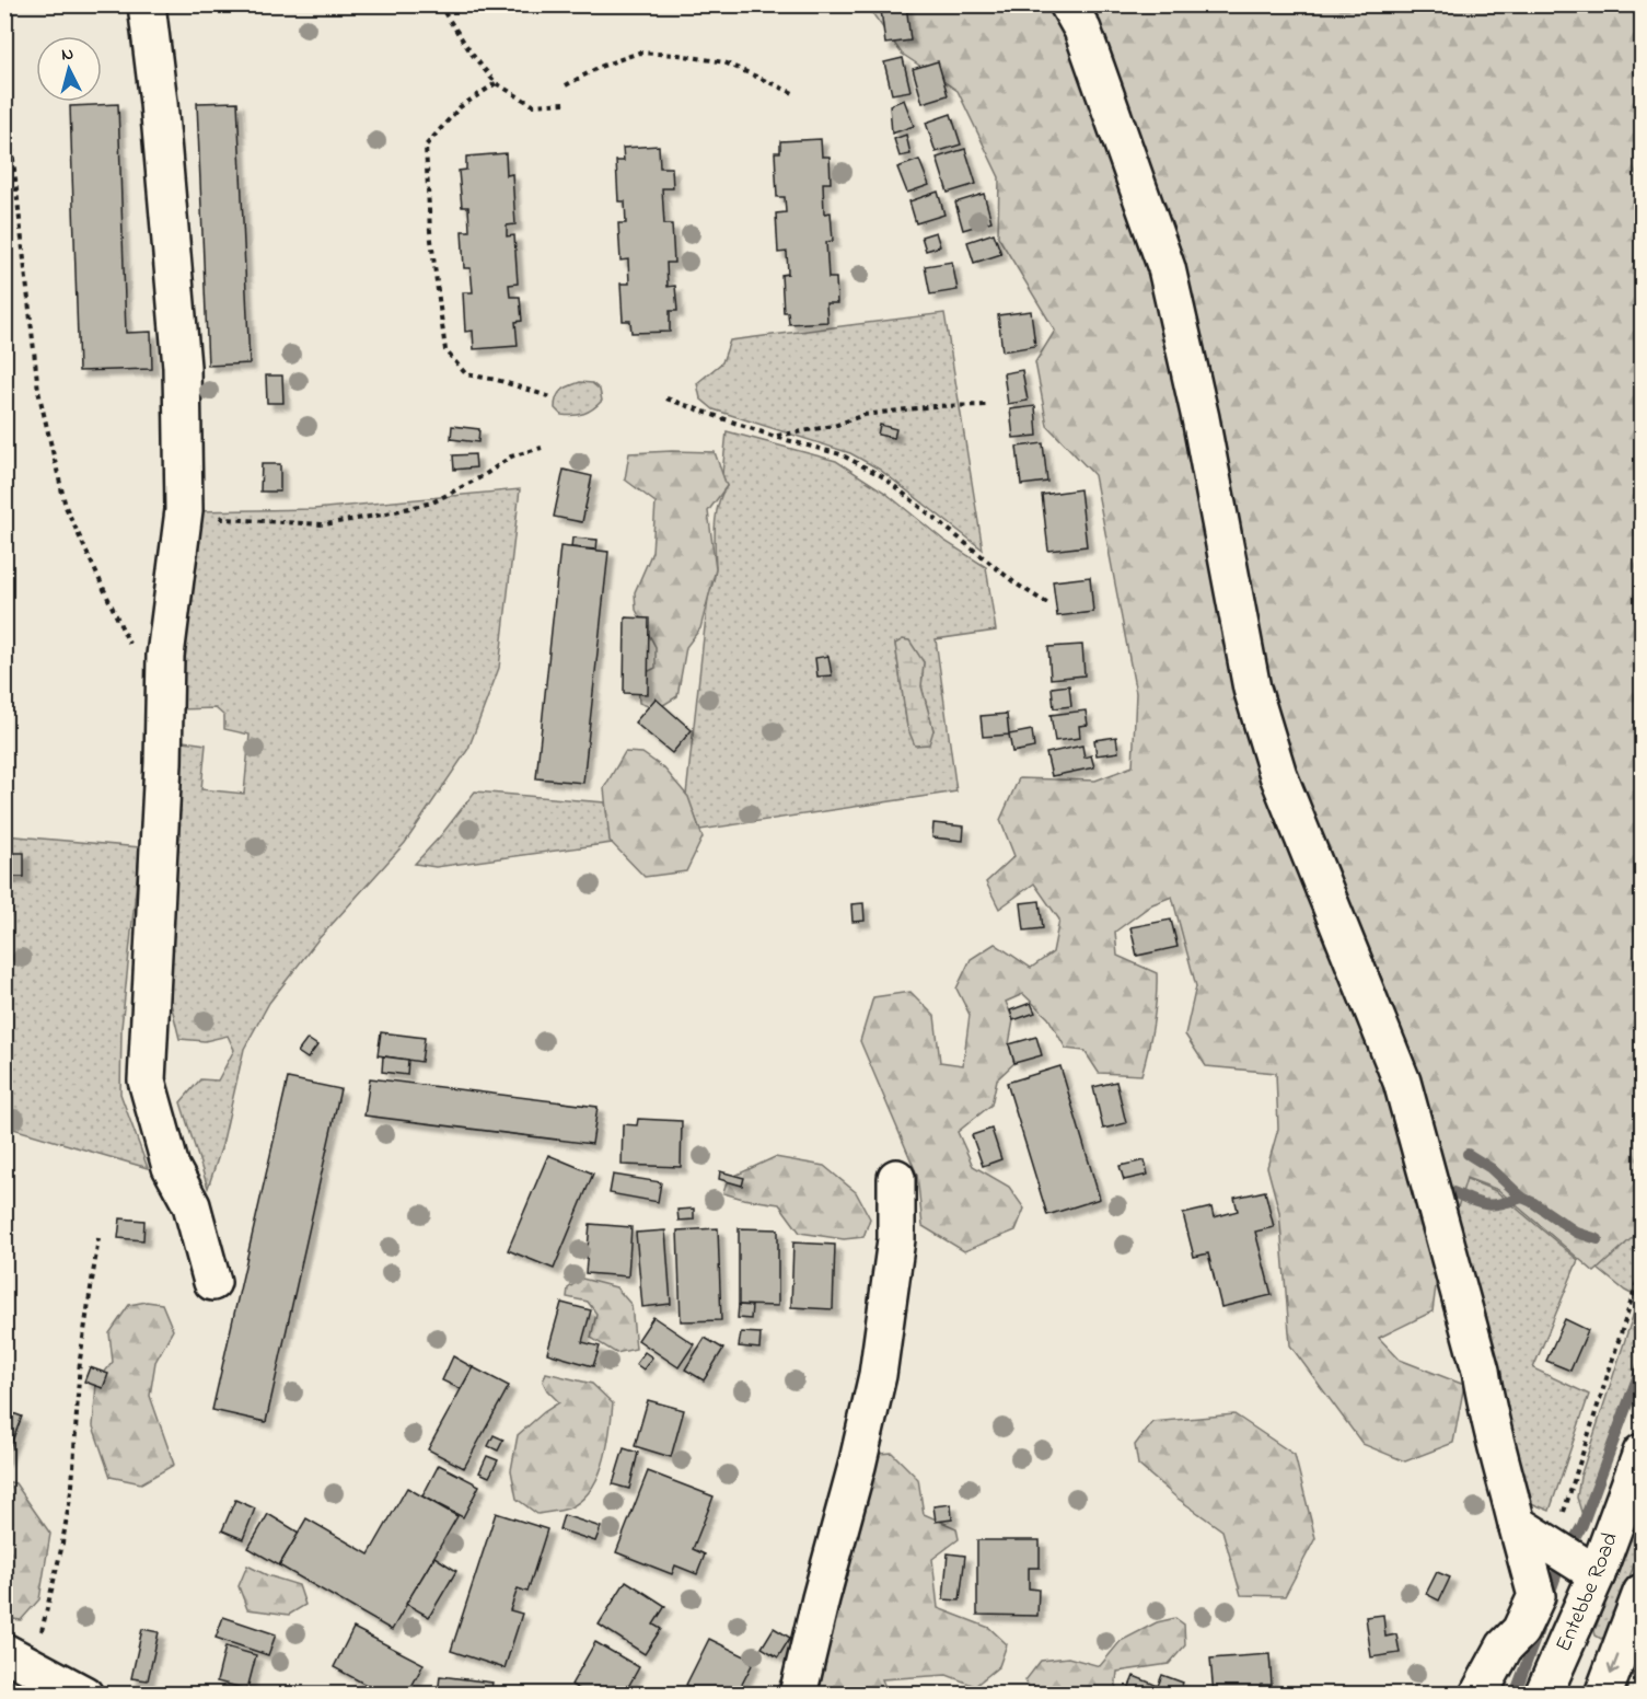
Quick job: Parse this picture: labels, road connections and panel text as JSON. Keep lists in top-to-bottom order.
{
  "streets": {
    "main road": ["Entebbe Road"]
  },
  "north": "top"
}
